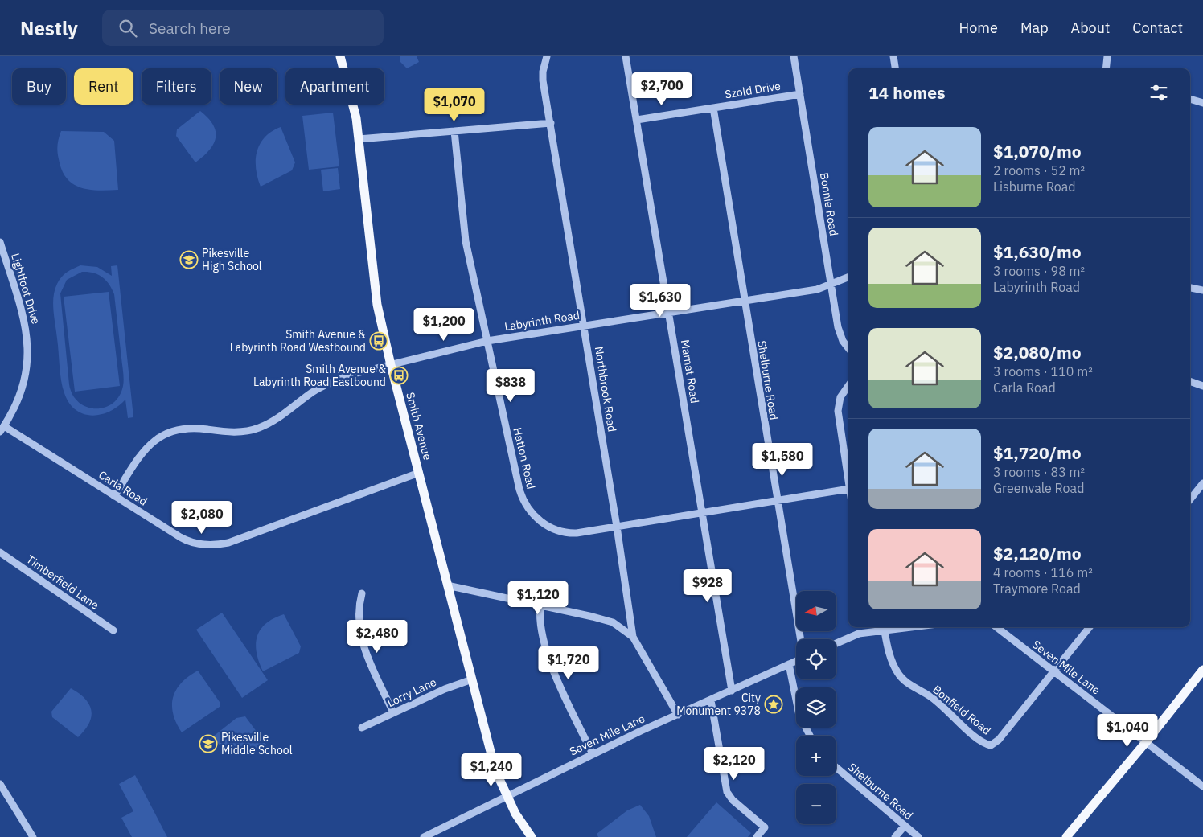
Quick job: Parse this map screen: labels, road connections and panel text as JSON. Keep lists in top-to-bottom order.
{
  "streets": {
    "main road": ["Smith Avenue"],
    "street": [
      "Szold Drive",
      "Bonnie Road",
      "Lightfoot Drive",
      "Labyrinth Road",
      "Marnat Road",
      "Shelburne Road",
      "Northbrook Road",
      "Hatton Road",
      "Carla Road",
      "Timberfield Lane",
      "Seven Mile Lane",
      "Lorry Lane",
      "Bonfield Road"
    ]
  },
  "crossings": [
    ["Szold Drive", "Bonnie Road"],
    ["Szold Drive", "Marnat Road"],
    ["Szold Drive", "Shelburne Road"],
    ["Bonnie Road", "Labyrinth Road"],
    ["Lightfoot Drive", "Carla Road"],
    ["Labyrinth Road", "Marnat Road"],
    ["Labyrinth Road", "Shelburne Road"],
    ["Labyrinth Road", "Northbrook Road"],
    ["Labyrinth Road", "Smith Avenue"],
    ["Labyrinth Road", "Hatton Road"],
    ["Labyrinth Road", "Carla Road"],
    ["Marnat Road", "Hatton Road"],
    ["Marnat Road", "Seven Mile Lane"],
    ["Shelburne Road", "Hatton Road"],
    ["Northbrook Road", "Hatton Road"],
    ["Northbrook Road", "Seven Mile Lane"],
    ["Smith Avenue", "Carla Road"],
    ["Smith Avenue", "Seven Mile Lane"],
    ["Smith Avenue", "Lorry Lane"],
    ["Seven Mile Lane", "Bonfield Road"]
  ],
  "places": {
    "school or university": ["Pikesville High School", "Pikesville Middle School"],
    "bus stop": ["Smith Avenue & Labyrinth Road Westbound", "Smith Avenue & Labyrinth Road Eastbound"],
    "place": ["City Monument 9378"]
  },
  "north": "left",
  "page": {
    "header": "Nestly",
    "search": "Search here",
    "nav": [
      "Home",
      "Map",
      "About",
      "Contact"
    ],
    "chip": [
      "Buy",
      "Rent",
      "Filters",
      "New",
      "Apartment"
    ],
    "heading": "14 homes",
    "price": [
      "$2,700",
      "$1,070",
      "$1,630",
      "$1,200",
      "$838",
      "$1,580",
      "$2,080",
      "$928",
      "$1,120",
      "$2,480",
      "$1,720",
      "$1,040",
      "$2,120",
      "$1,240"
    ],
    "list": [
      {
        "name": "$1,070/mo",
        "note": "2 rooms · 52 m² · Lisburne Road"
      },
      {
        "name": "$1,630/mo",
        "note": "3 rooms · 98 m² · Labyrinth Road"
      },
      {
        "name": "$2,080/mo",
        "note": "3 rooms · 110 m² · Carla Road"
      },
      {
        "name": "$1,720/mo",
        "note": "3 rooms · 83 m² · Greenvale Road"
      },
      {
        "name": "$2,120/mo",
        "note": "4 rooms · 116 m² · Traymore Road"
      }
    ],
    "map_buttons": ["+", "−"]
  }
}
